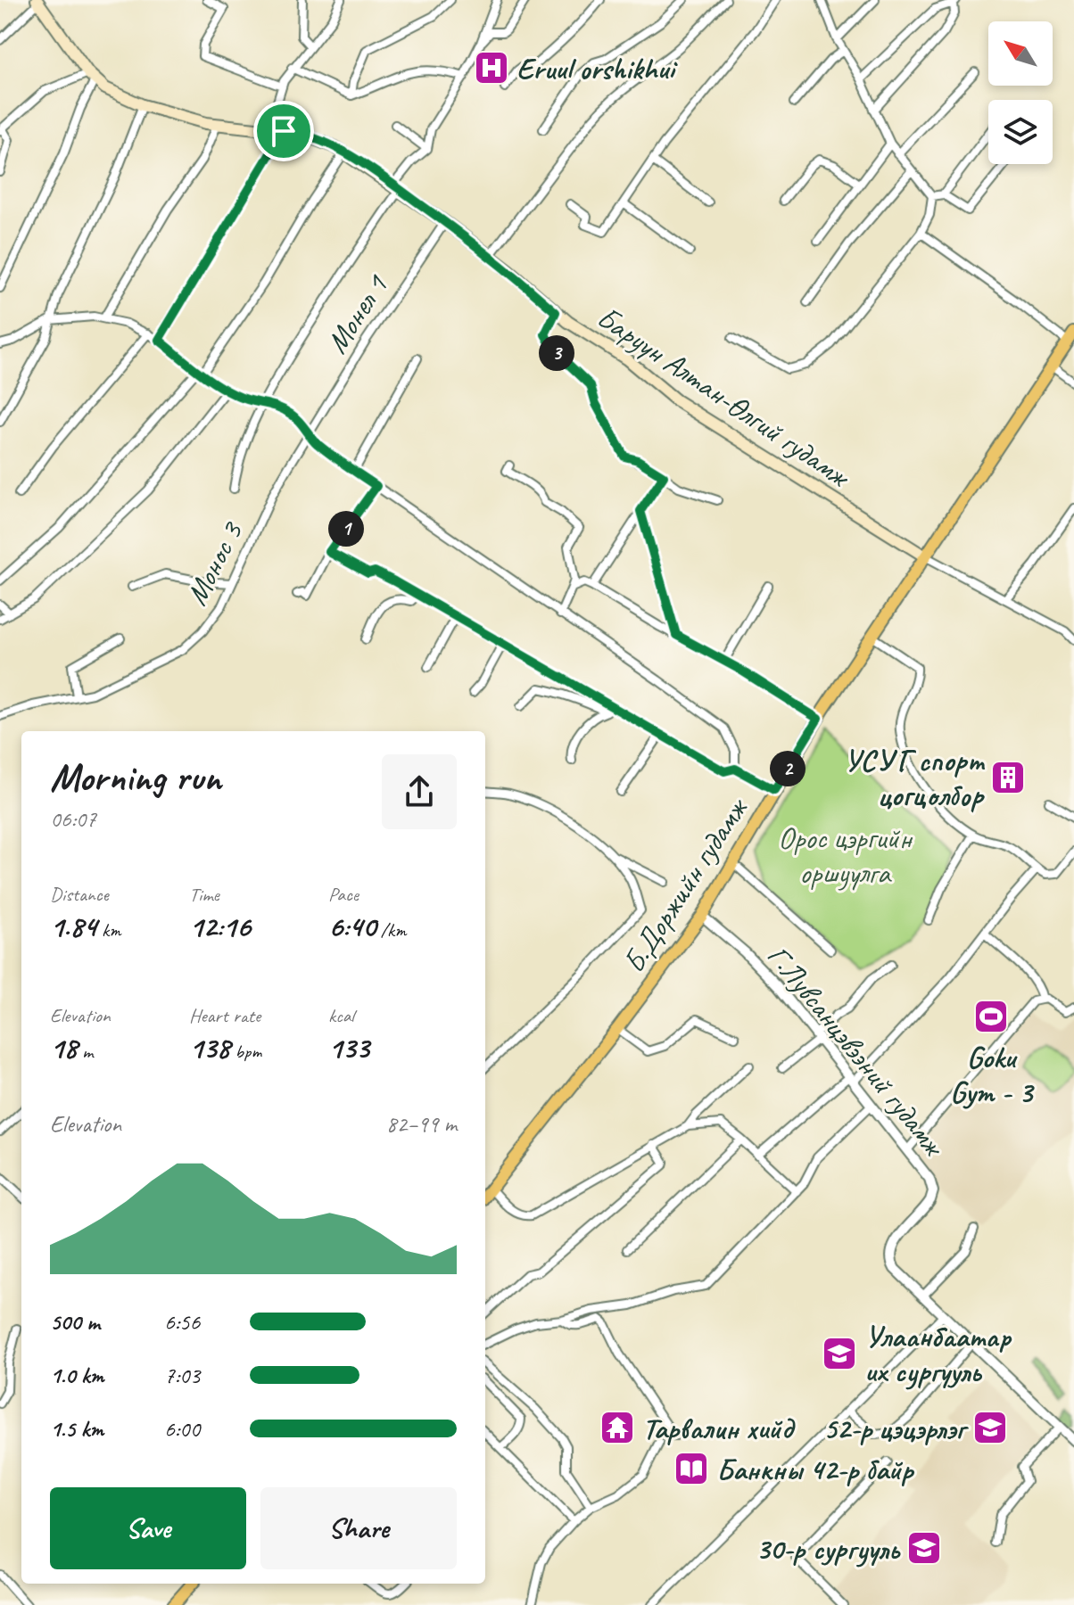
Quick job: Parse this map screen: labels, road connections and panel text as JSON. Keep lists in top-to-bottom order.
{
  "streets": {
    "main road": ["Баруун Алтан-Өлгий гудамж", "Б.Доржийн гудамж"],
    "street": ["Монел 1", "Монос 3", "Г.Лувсанцэвээний гудамж"]
  },
  "crossings": [
    ["Монел 1", "Баруун Алтан-Өлгий гудамж"],
    ["Монел 1", "Монос 3"],
    ["Баруун Алтан-Өлгий гудамж", "Б.Доржийн гудамж"],
    ["Б.Доржийн гудамж", "Г.Лувсанцэвээний гудамж"]
  ],
  "parks": ["Орос цэргийн оршуулга"],
  "places": {
    "hospital": ["Eruul orshikhui"],
    "building": ["УСУГ спорт цогцолбор"],
    "sports": ["Goku Gym - 3"],
    "school or university": ["Улаанбаатар их сургууль", "52-р цэцэрлэг", "30-р сургууль"],
    "temple": ["Тарвалин хийд"],
    "library": ["Банкны 42-р байр"]
  },
  "north": "top left",
  "page": {
    "pins": ["3", "1", "2"],
    "heading": ["Morning run", "06:07"],
    "stats": [
      ["Distance", "1.84 km"],
      ["Time", "12:16"],
      ["Pace", "6:40 /km"],
      ["Elevation", "18 m"],
      ["Heart rate", "138 bpm"],
      ["kcal", "133"]
    ],
    "chart": ["Elevation", "82–99 m"],
    "list": [
      {
        "name": "500 m",
        "note": "6:56"
      },
      {
        "name": "1.0 km",
        "note": "7:03"
      },
      {
        "name": "1.5 km",
        "note": "6:00"
      }
    ],
    "buttons": ["Save", "Share"]
  }
}
